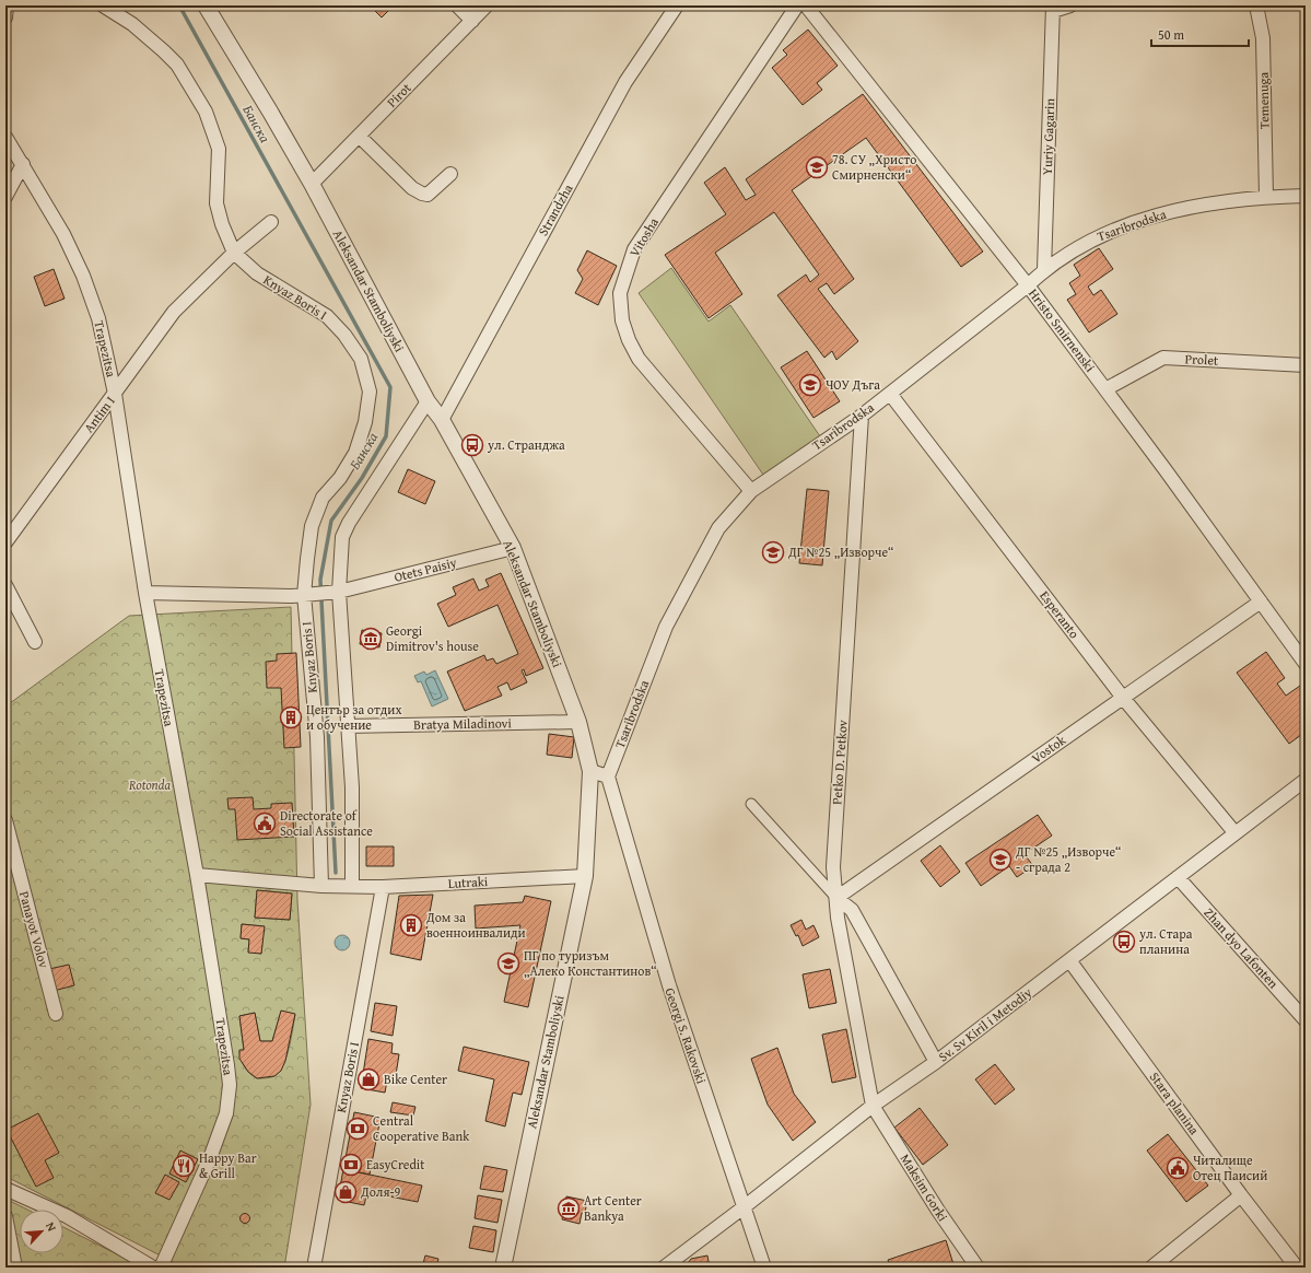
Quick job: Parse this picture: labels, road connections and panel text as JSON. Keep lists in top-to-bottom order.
{
  "streets": {
    "street": [
      "Pirot",
      "Temenuga",
      "Yuriy Gagarin",
      "Strandzha",
      "Tsaribrodska",
      "Vitosha",
      "Aleksandar Stamboliyski",
      "Knyaz Boris I",
      "Hristo Smirnenski",
      "Trapezitsa",
      "Prolet",
      "Antim I",
      "Otets Paisiy",
      "Esperanto",
      "Bratya Miladinovi",
      "Vostok",
      "Petko D. Petkov",
      "Lutraki",
      "Panayot Volov",
      "Zhan dyo Lafonten",
      "Sv. Sv Kiril i Metodiy",
      "Georgi S. Rakovski",
      "Stara planina",
      "Maksim Gorki"
    ]
  },
  "crossings": [
    ["Pirot", "Aleksandar Stamboliyski"],
    ["Temenuga", "Tsaribrodska"],
    ["Yuriy Gagarin", "Tsaribrodska"],
    ["Strandzha", "Aleksandar Stamboliyski"],
    ["Tsaribrodska", "Vitosha"],
    ["Tsaribrodska", "Hristo Smirnenski"],
    ["Tsaribrodska", "Esperanto"],
    ["Tsaribrodska", "Petko D. Petkov"],
    ["Tsaribrodska", "Georgi S. Rakovski"],
    ["Aleksandar Stamboliyski", "Otets Paisiy"],
    ["Aleksandar Stamboliyski", "Bratya Miladinovi"],
    ["Aleksandar Stamboliyski", "Lutraki"],
    ["Knyaz Boris I", "Antim I"],
    ["Knyaz Boris I", "Otets Paisiy"],
    ["Knyaz Boris I", "Lutraki"],
    ["Hristo Smirnenski", "Prolet"],
    ["Hristo Smirnenski", "Vostok"],
    ["Trapezitsa", "Antim I"],
    ["Trapezitsa", "Lutraki"],
    ["Esperanto", "Vostok"],
    ["Esperanto", "Sv. Sv Kiril i Metodiy"],
    ["Vostok", "Petko D. Petkov"],
    ["Petko D. Petkov", "Sv. Sv Kiril i Metodiy"],
    ["Petko D. Petkov", "Maksim Gorki"],
    ["Zhan dyo Lafonten", "Sv. Sv Kiril i Metodiy"],
    ["Sv. Sv Kiril i Metodiy", "Georgi S. Rakovski"],
    ["Sv. Sv Kiril i Metodiy", "Stara planina"],
    ["Sv. Sv Kiril i Metodiy", "Maksim Gorki"]
  ],
  "water": ["Банска"],
  "parks": ["Rotonda"],
  "places": {
    "school or university": [
      "78. СУ „Христо Смирненски“",
      "ЧОУ Дъга",
      "ДГ №25 „Изворче“",
      "ДГ №25 „Изворче“ - сграда 2",
      "ПГ по туризъм „Алеко Константинов“"
    ],
    "bus stop": ["ул. Странджа", "ул. Стара планина"],
    "museum": ["Georgi Dimitrov's house", "Art Center Bankya"],
    "building": ["Център за отдих и обучение", "Дом за военноинвалиди"],
    "public building": ["Directorate of Social Assistance", "Читалище Отец Паисий"],
    "shop": ["Bike Center", "Доля-9"],
    "bank": ["Central Cooperative Bank", "EasyCredit"],
    "restaurant": ["Happy Bar & Grill"]
  },
  "scale_bar": "50 m",
  "north": "top right"
}
